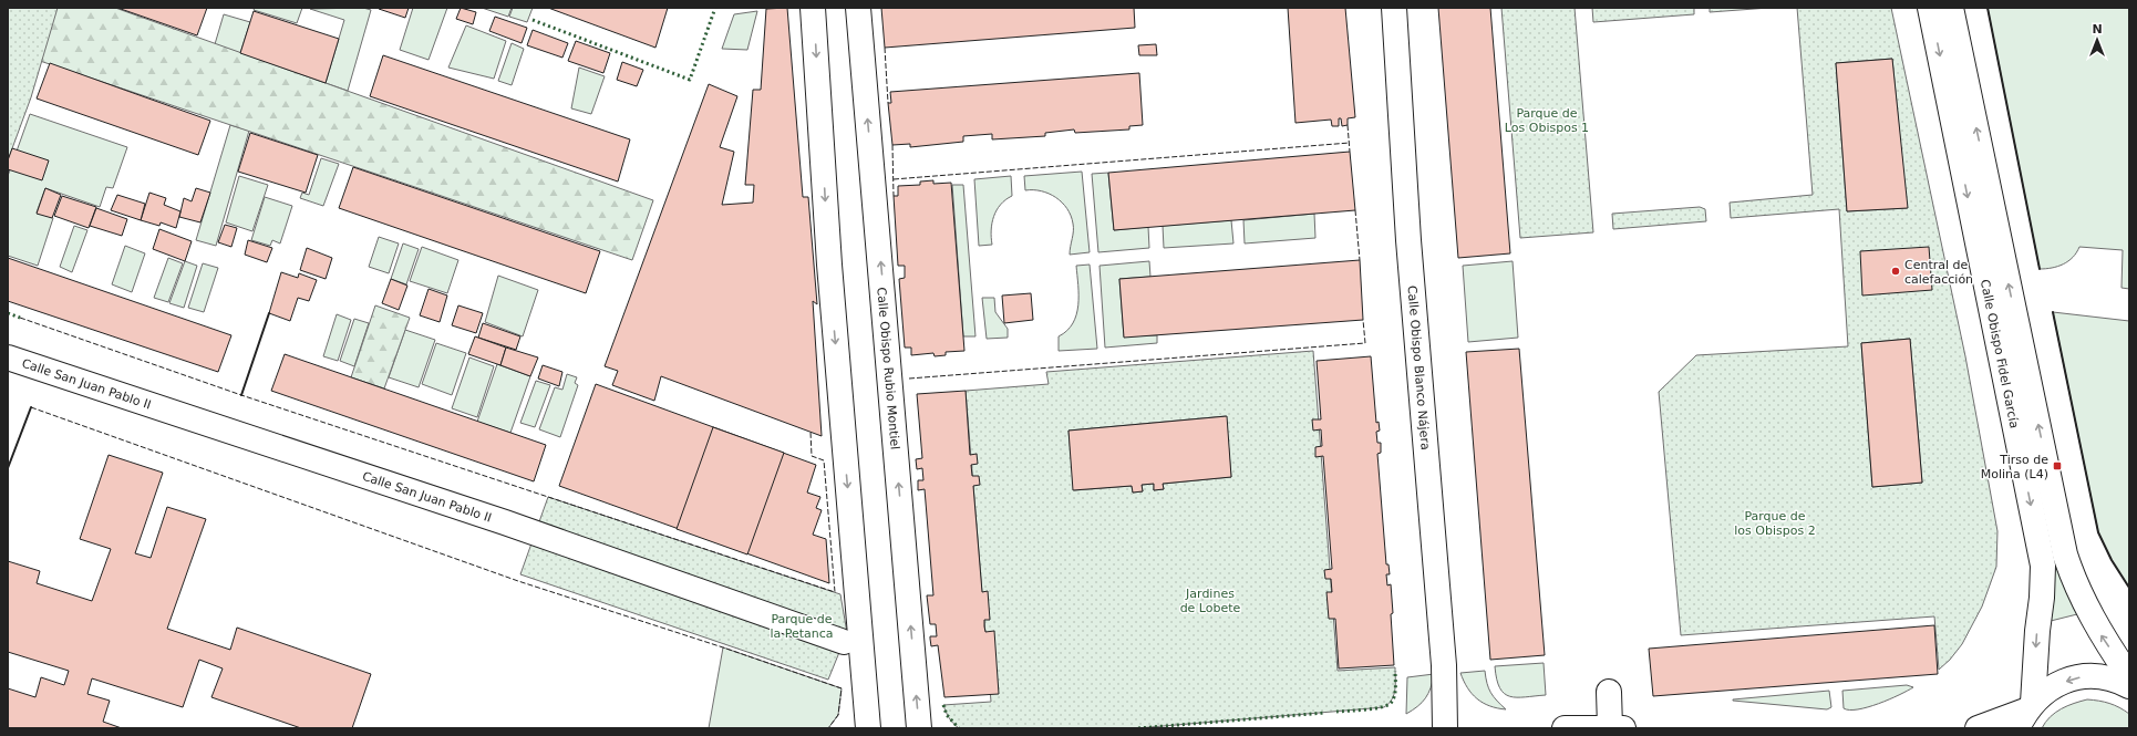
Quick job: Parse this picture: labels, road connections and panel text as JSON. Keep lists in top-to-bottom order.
{
  "streets": {
    "street": [
      "Calle Obispo Fidel García",
      "Calle Obispo Rubio Montiel",
      "Calle Obispo Blanco Nájera",
      "Calle San Juan Pablo II"
    ]
  },
  "parks": [
    "Parque de Los Obispos 1",
    "Parque de los Obispos 2",
    "Jardines de Lobete",
    "Parque de la Petanca"
  ],
  "places": {
    "other": ["Central de calefacción"],
    "transit": ["Tirso de Molina (L4)"]
  },
  "north": "top"
}
